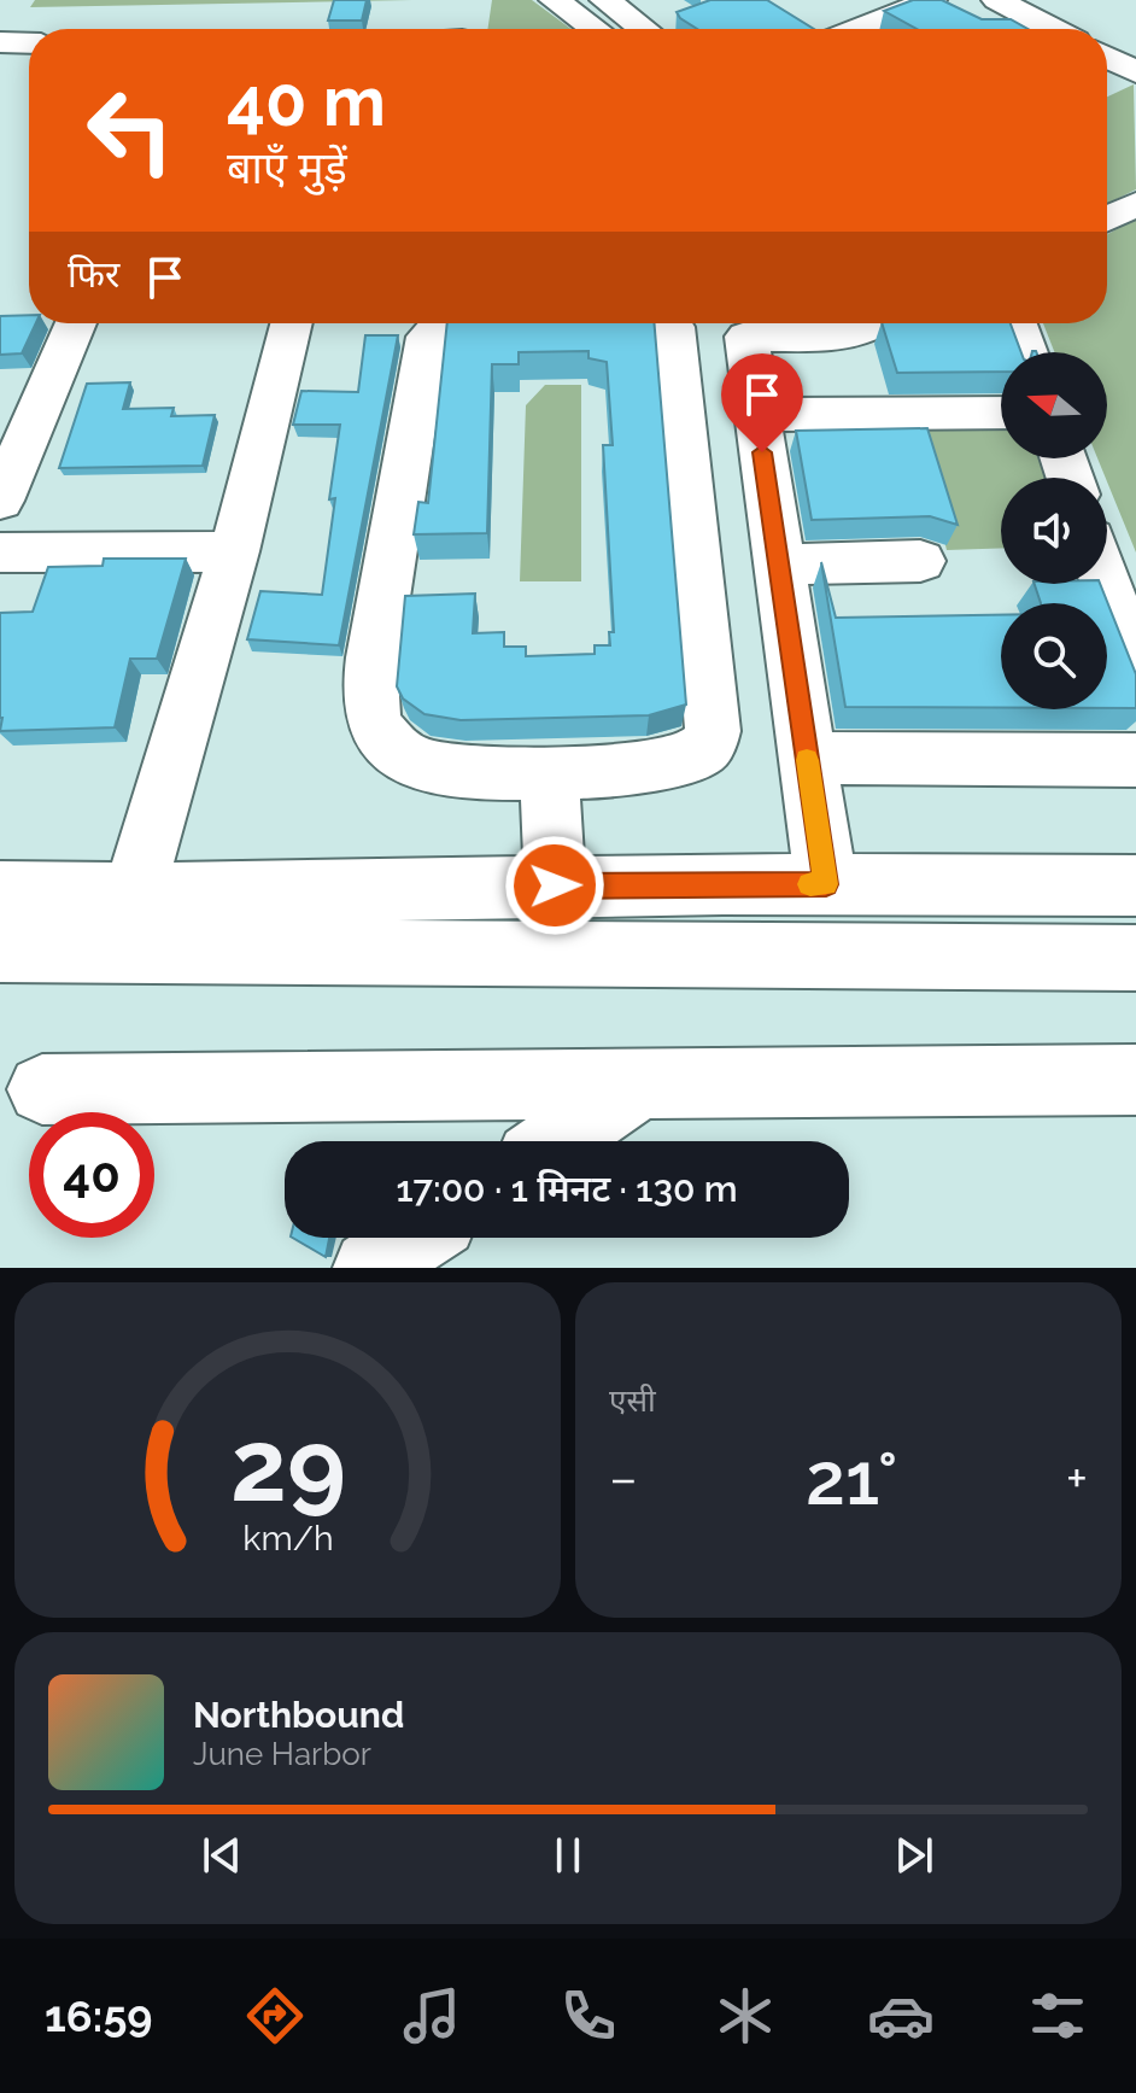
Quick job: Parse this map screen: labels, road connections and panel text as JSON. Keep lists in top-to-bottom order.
{
  "north": "left",
  "page": {
    "turn": ["40 m", "बाएँ मुड़ें"],
    "then": "फिर",
    "limit": "40",
    "trip": "17:00 · 1 मिनट · 130 m",
    "tile": "एसी",
    "heat": ["−", "21°", "+"],
    "song": ["Northbound", "June Harbor"],
    "tabs": "16:59",
    "gauge": ["29", "km/h"]
  }
}
